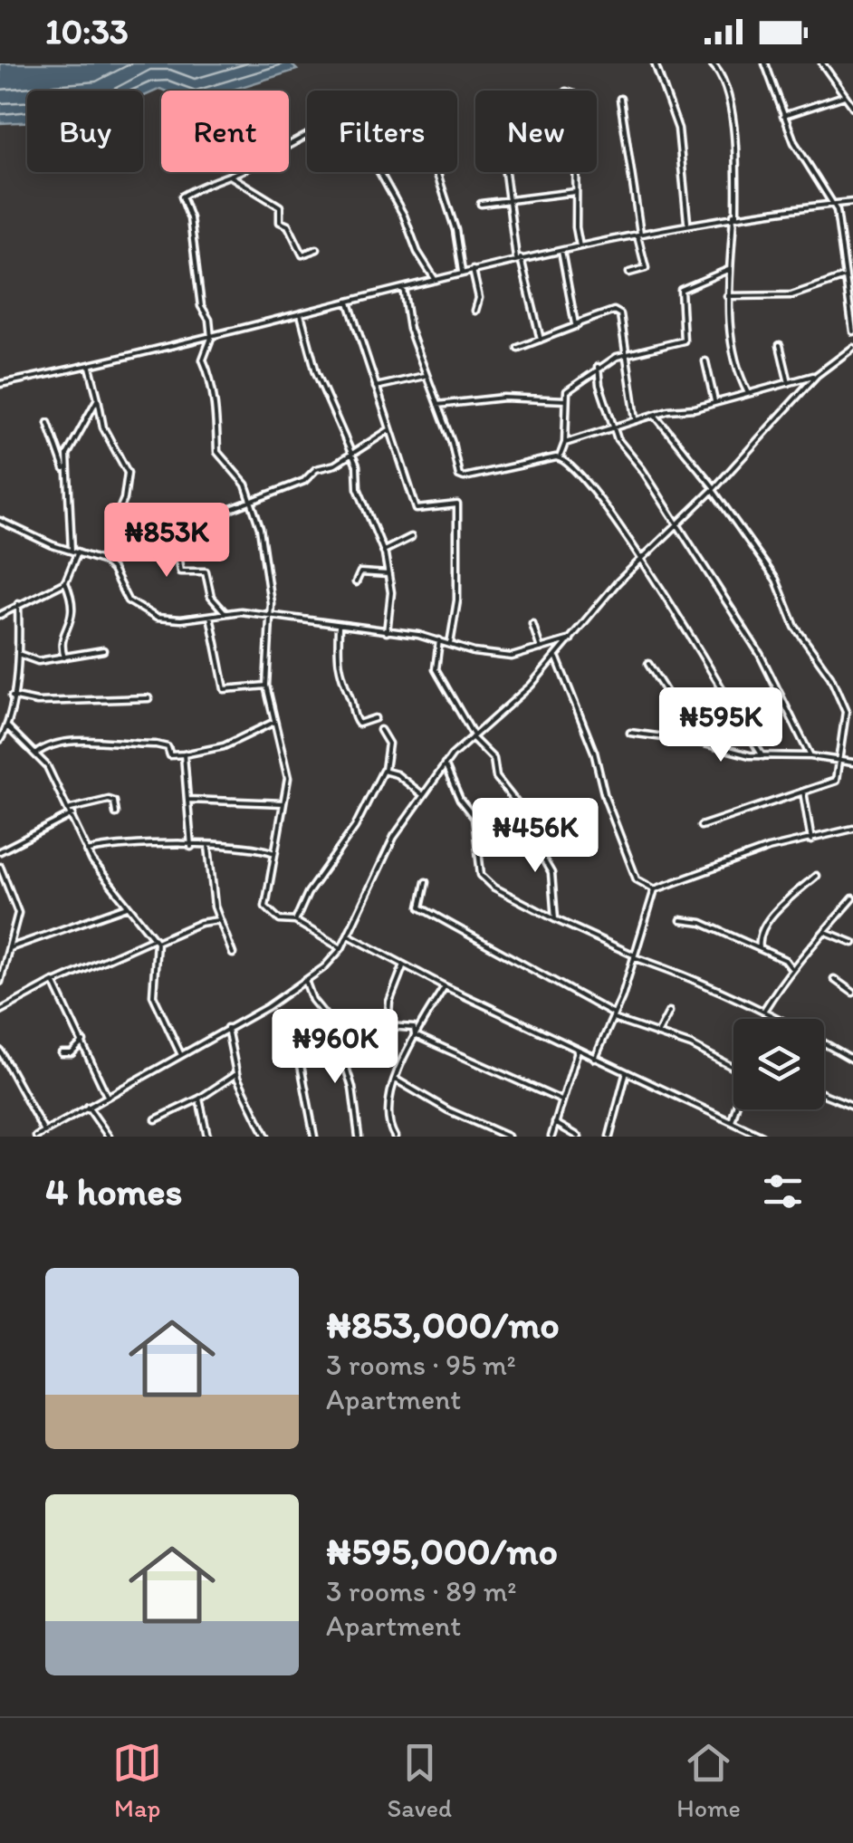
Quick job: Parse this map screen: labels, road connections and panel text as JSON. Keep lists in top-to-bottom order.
{
  "page": {
    "status": "10:33",
    "chip": [
      "Buy",
      "Rent",
      "Filters",
      "New"
    ],
    "price": [
      "₦853K",
      "₦595K",
      "₦456K",
      "₦960K"
    ],
    "heading": "4 homes",
    "list": [
      {
        "name": "₦853,000/mo",
        "note": "3 rooms · 95 m² · Apartment"
      },
      {
        "name": "₦595,000/mo",
        "note": "3 rooms · 89 m² · Apartment"
      }
    ],
    "tabs": ["Map", "Saved", "Home"]
  }
}
